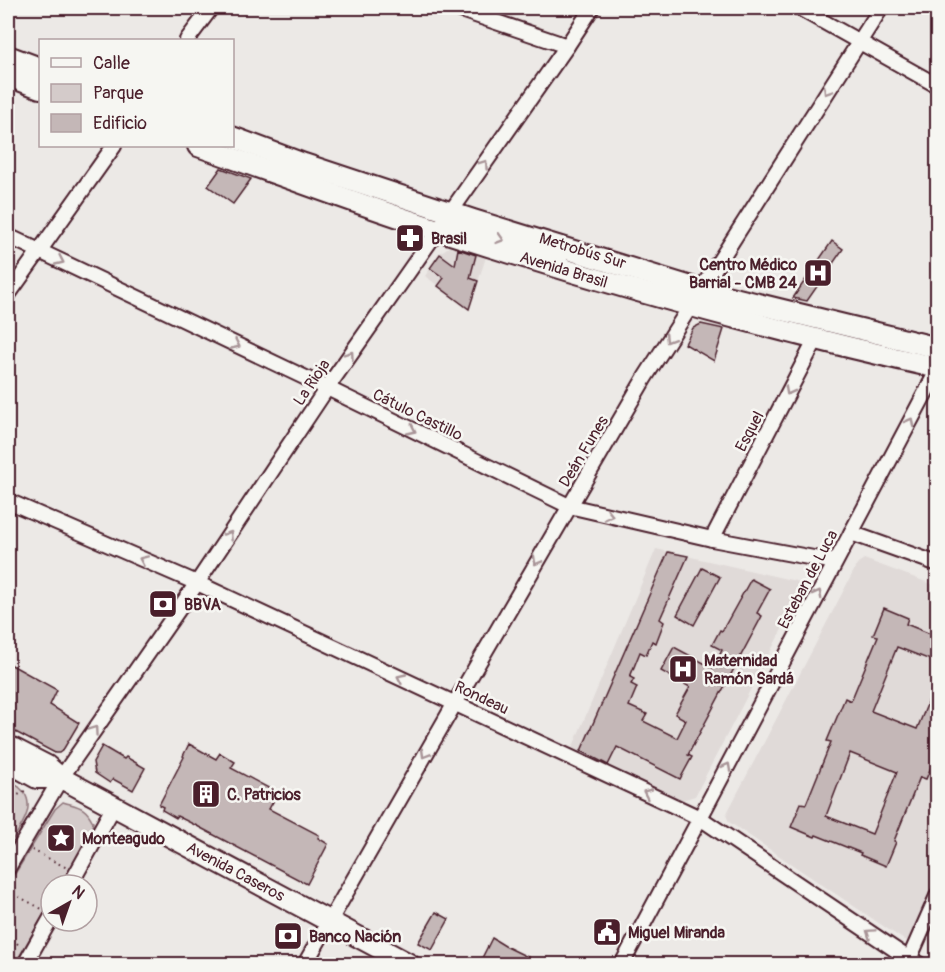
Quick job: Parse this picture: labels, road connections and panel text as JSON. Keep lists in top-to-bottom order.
{
  "streets": {
    "main road": ["Avenida Brasil", "Avenida Caseros"],
    "street": [
      "La Rioja",
      "Cátulo Castillo",
      "Esquel",
      "Deán Funes",
      "Esteban de Luca",
      "Rondeau"
    ],
    "lane": ["Metrobús Sur"]
  },
  "crossings": [
    ["Metrobús Sur", "Avenida Brasil"],
    ["Metrobús Sur", "La Rioja"],
    ["Avenida Brasil", "La Rioja"],
    ["Avenida Brasil", "Esquel"],
    ["Avenida Brasil", "Deán Funes"],
    ["Avenida Brasil", "Esteban de Luca"],
    ["La Rioja", "Cátulo Castillo"],
    ["La Rioja", "Rondeau"],
    ["La Rioja", "Avenida Caseros"],
    ["Cátulo Castillo", "Esquel"],
    ["Cátulo Castillo", "Deán Funes"],
    ["Cátulo Castillo", "Esteban de Luca"],
    ["Deán Funes", "Rondeau"],
    ["Deán Funes", "Avenida Caseros"],
    ["Esteban de Luca", "Rondeau"]
  ],
  "one_way": [
    "Metrobús Sur",
    "La Rioja",
    "Cátulo Castillo",
    "Esquel",
    "Deán Funes",
    "Esteban de Luca",
    "Rondeau"
  ],
  "places": {
    "pharmacy": ["Brasil"],
    "hospital": ["Centro Médico Barrial - CMB 24", "Maternidad Ramón Sardá"],
    "bank": ["BBVA", "Banco Nación"],
    "building": ["C. Patricios"],
    "place": ["Monteagudo"],
    "public building": ["Miguel Miranda"]
  },
  "legend": ["Calle", "Parque", "Edificio"],
  "north": "top right"
}
